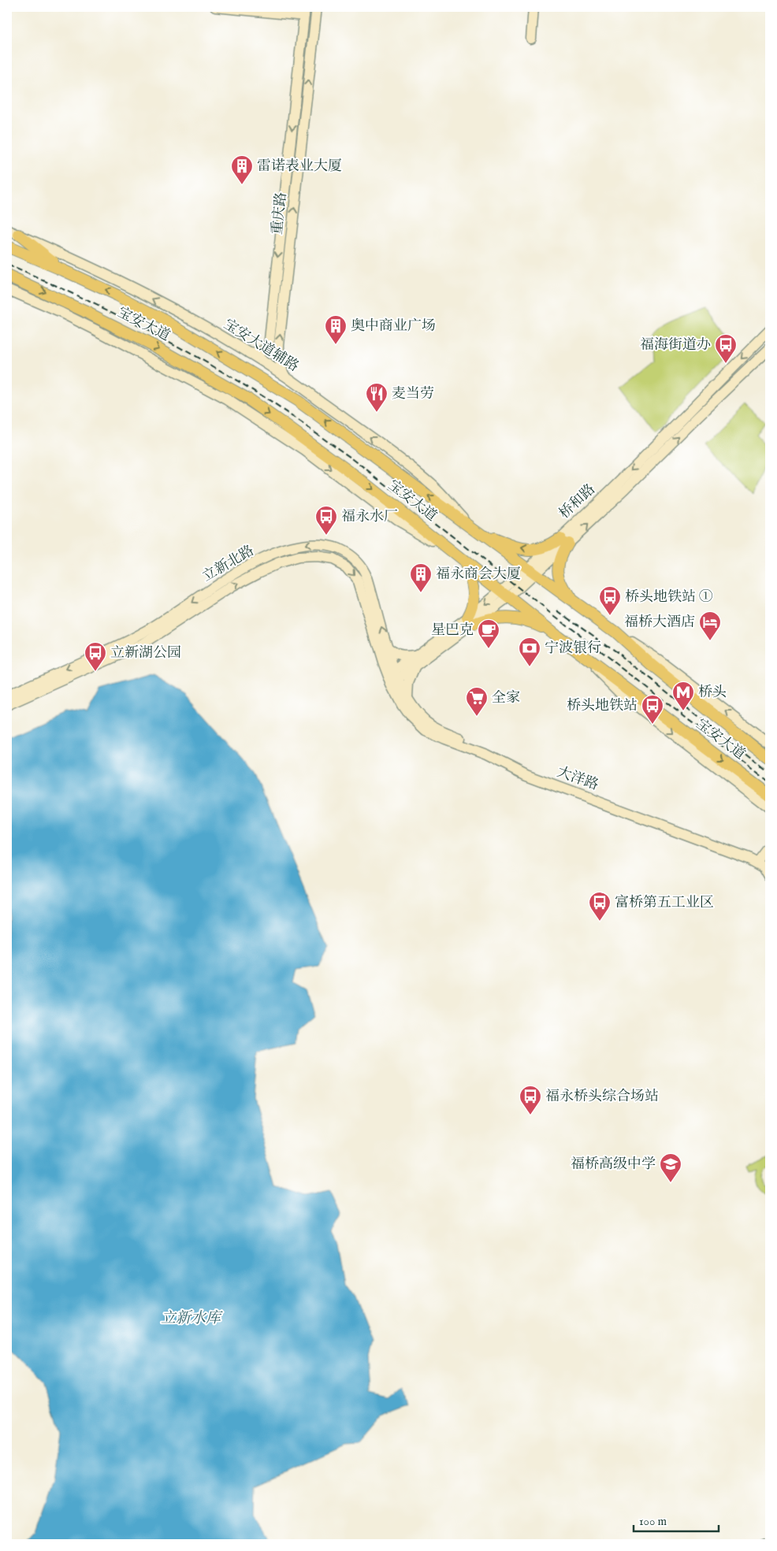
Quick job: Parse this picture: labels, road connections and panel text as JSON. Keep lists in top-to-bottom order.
{
  "streets": {
    "main road": [
      "重庆路",
      "宝安大道",
      "宝安大道辅路",
      "桥和路",
      "立新北路",
      "大洋路"
    ]
  },
  "crossings": [
    ["重庆路", "宝安大道辅路"],
    ["宝安大道", "宝安大道辅路"],
    ["宝安大道", "桥和路"],
    ["桥和路", "立新北路"],
    ["桥和路", "大洋路"],
    ["立新北路", "大洋路"]
  ],
  "water": ["立新水库"],
  "places": {
    "building": ["雷诺表业大厦", "奥中商业广场", "福永商会大厦"],
    "bus stop": [
      "福海街道办",
      "福永水厂",
      "桥头地铁站 ①",
      "立新湖公园",
      "桥头地铁站",
      "富桥第五工业区",
      "福永桥头综合场站"
    ],
    "restaurant": ["麦当劳"],
    "hotel": ["福桥大酒店"],
    "cafe": ["星巴克"],
    "bank": ["宁波银行"],
    "metro station": ["桥头"],
    "supermarket": ["全家"],
    "school or university": ["福桥高级中学"]
  },
  "scale_bar": "100 m"
}
